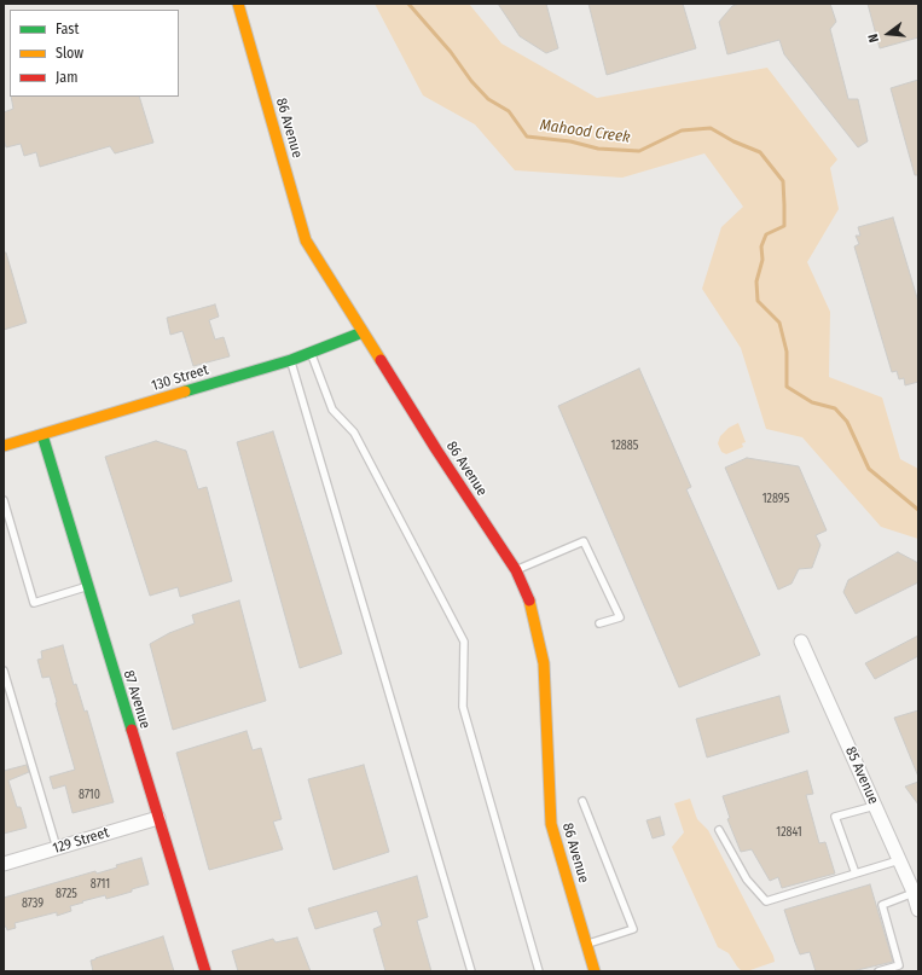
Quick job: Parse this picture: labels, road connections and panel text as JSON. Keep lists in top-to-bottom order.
{
  "streets": {
    "street": [
      "86 Avenue",
      "130 Street",
      "87 Avenue",
      "85 Avenue",
      "129 Street"
    ]
  },
  "crossings": [
    ["86 Avenue", "130 Street"],
    ["130 Street", "87 Avenue"],
    ["87 Avenue", "129 Street"]
  ],
  "water": ["Mahood Creek"],
  "house_numbers": [
    "12885",
    "12895",
    "8710",
    "12841",
    "8711",
    "8725",
    "8739"
  ],
  "legend": ["Fast", "Slow", "Jam"],
  "north": "left"
}
